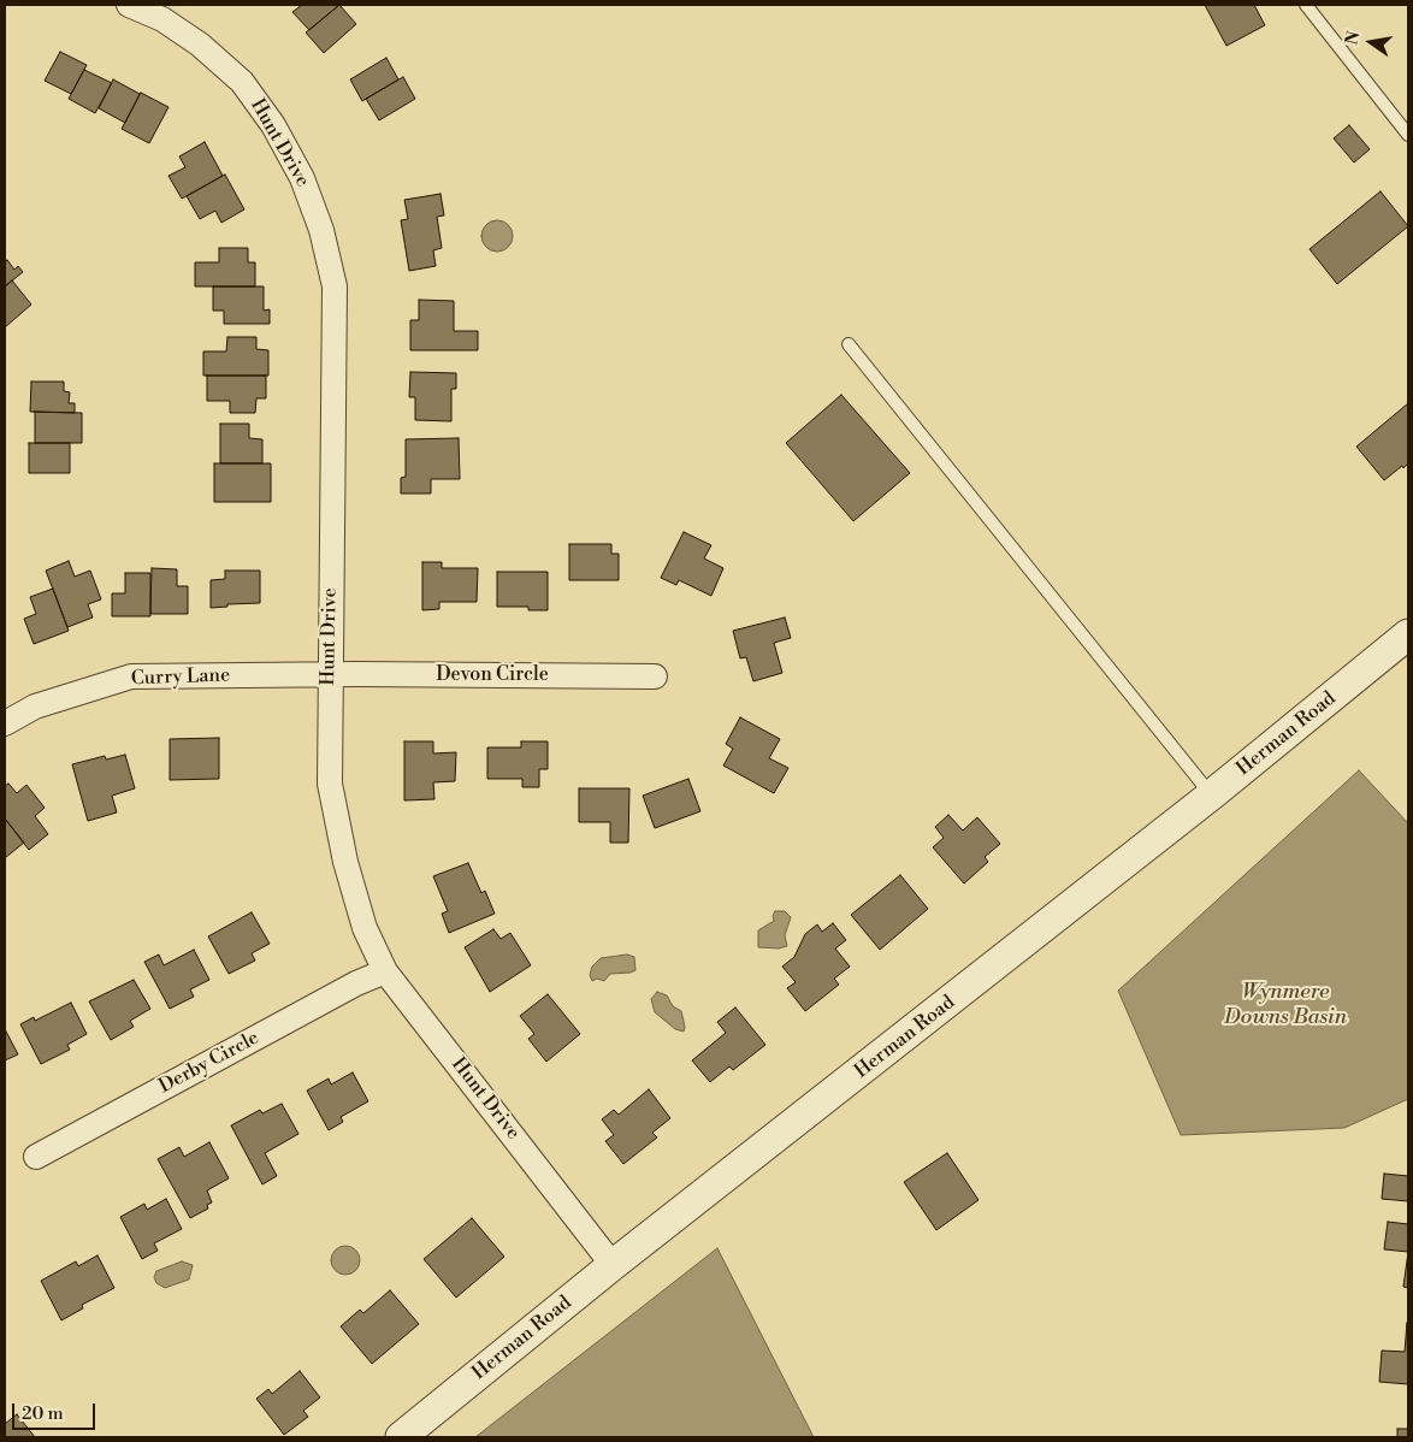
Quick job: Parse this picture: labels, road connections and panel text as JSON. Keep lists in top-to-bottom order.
{
  "streets": {
    "street": [
      "Hunt Drive",
      "Devon Circle",
      "Curry Lane",
      "Herman Road",
      "Derby Circle"
    ]
  },
  "crossings": [
    ["Hunt Drive", "Devon Circle"],
    ["Hunt Drive", "Curry Lane"],
    ["Hunt Drive", "Herman Road"],
    ["Hunt Drive", "Derby Circle"],
    ["Devon Circle", "Curry Lane"]
  ],
  "water": ["Wynmere Downs Basin"],
  "scale_bar": "20 m",
  "north": "left"
}
